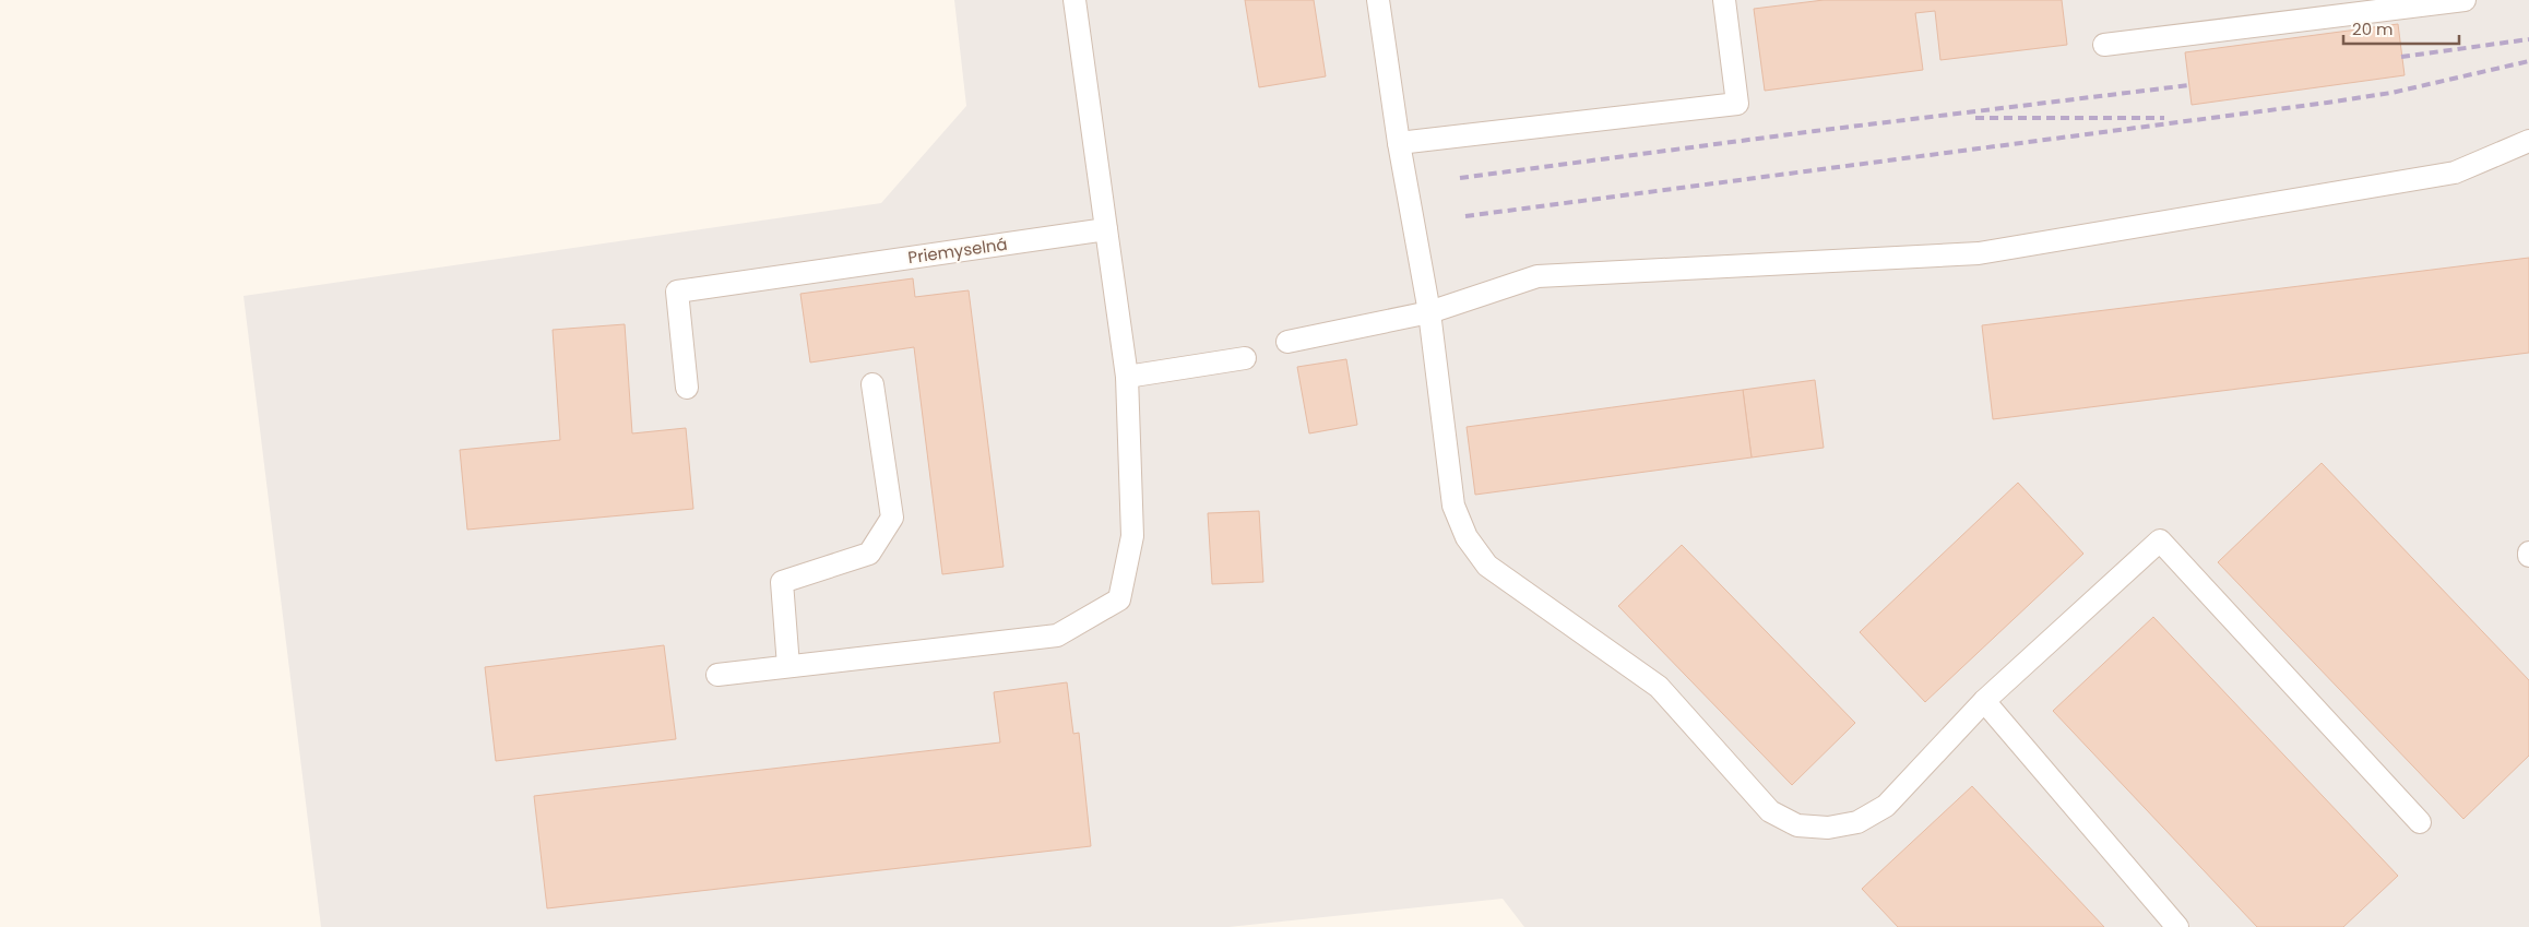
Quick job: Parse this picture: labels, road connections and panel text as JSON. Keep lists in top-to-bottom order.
{
  "streets": {
    "lane": ["Priemyselná"]
  },
  "scale_bar": "20 m"
}
